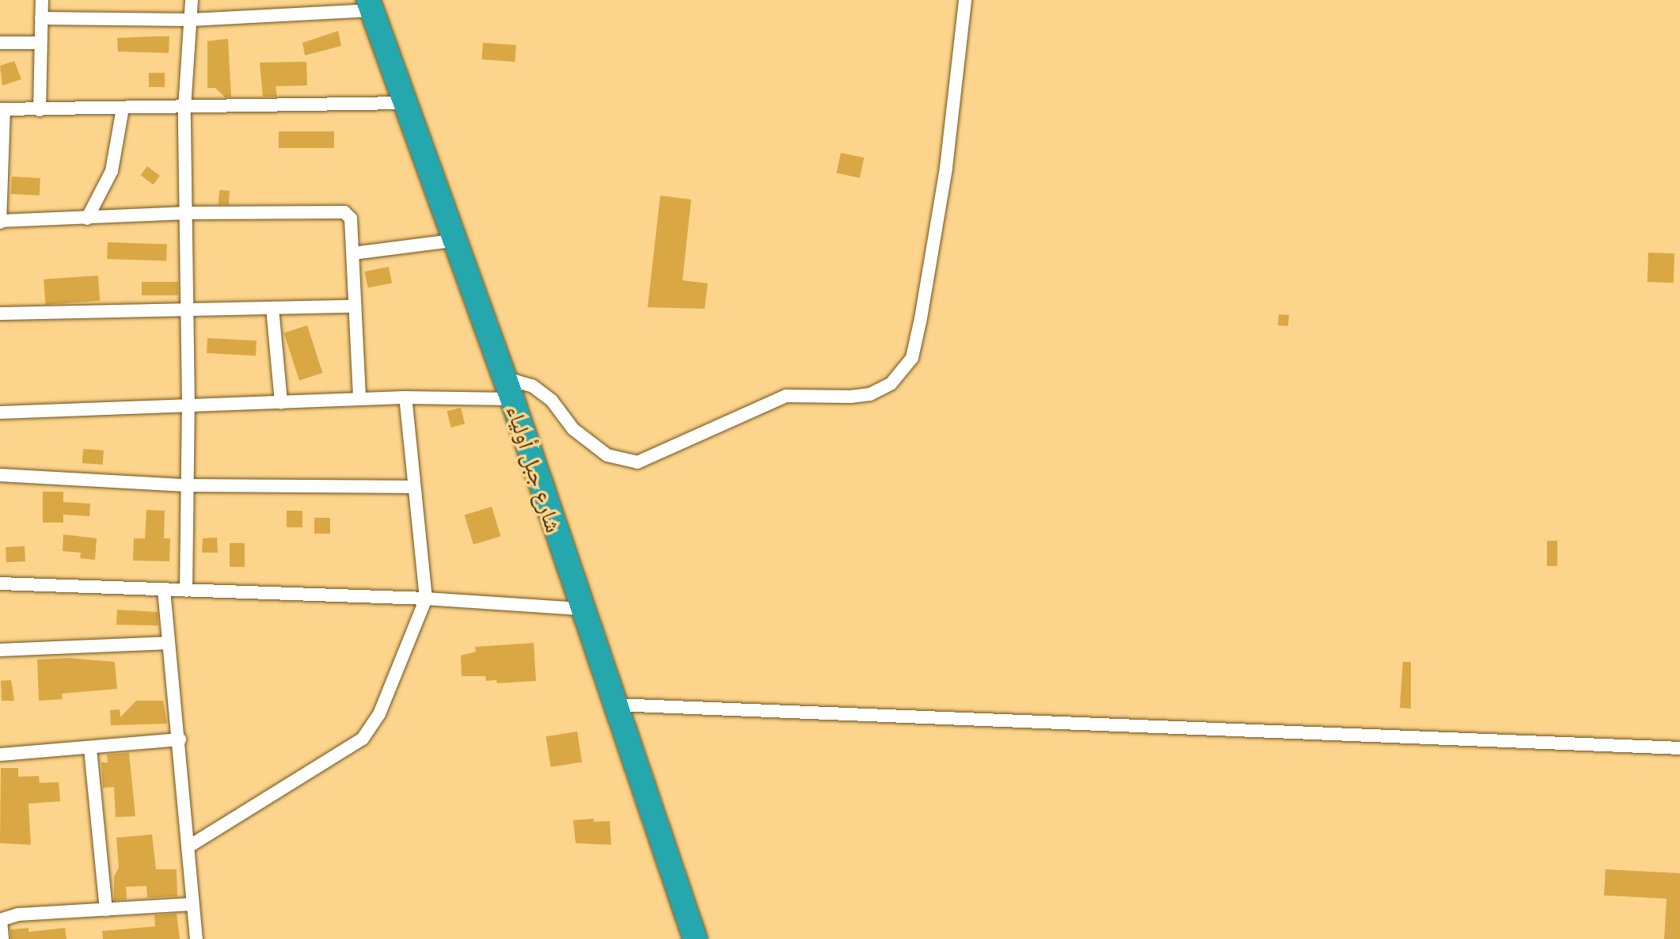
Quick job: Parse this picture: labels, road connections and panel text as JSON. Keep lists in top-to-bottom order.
{
  "streets": {
    "highway": ["شارع جبل أولياء"]
  }
}
